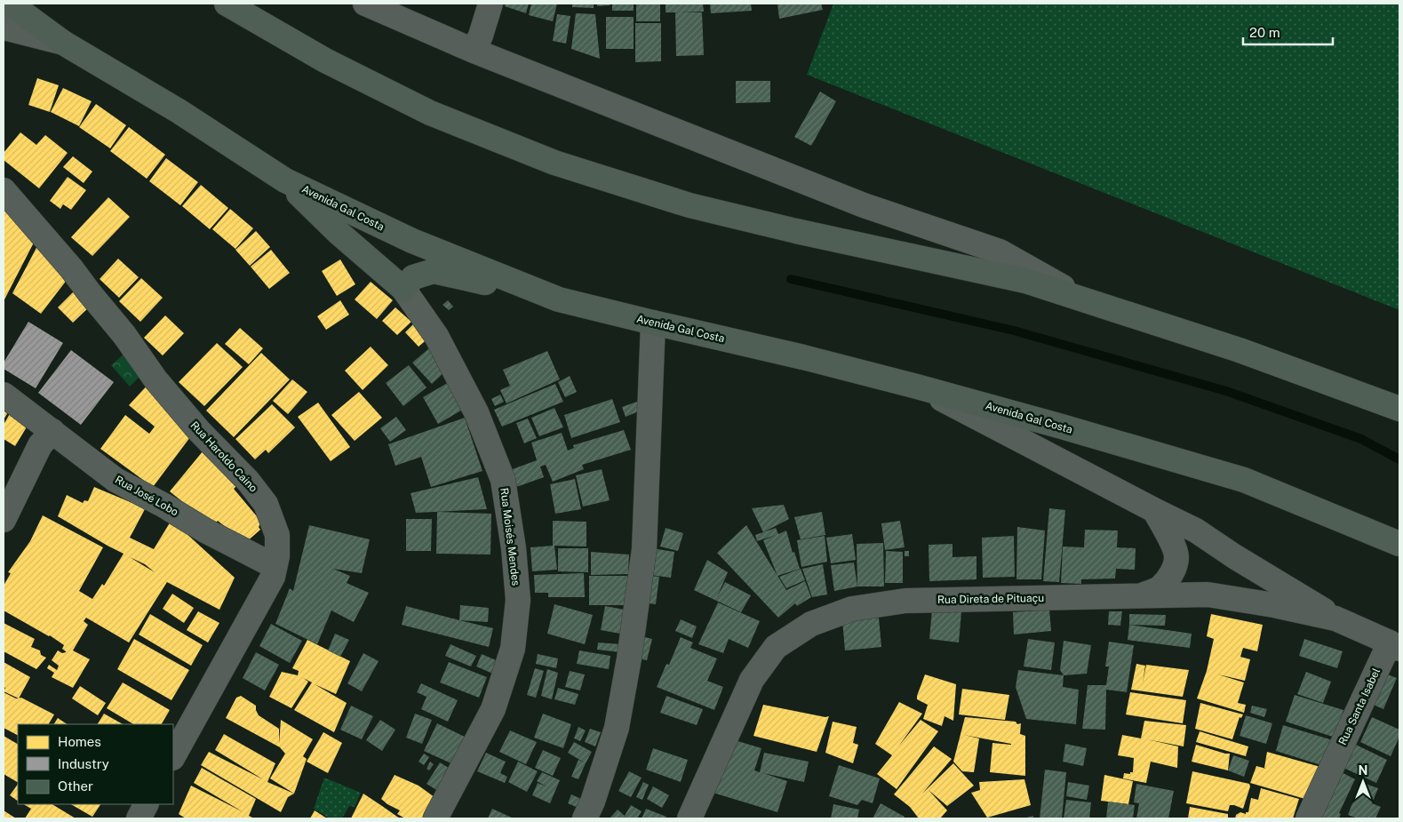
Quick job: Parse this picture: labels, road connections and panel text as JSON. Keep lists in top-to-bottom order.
{
  "streets": {
    "main road": ["Avenida Gal Costa"],
    "street": [
      "Rua Haroldo Caino",
      "Rua José Lobo",
      "Rua Moisés Mendes",
      "Rua Direta de Pituaçu",
      "Rua Santa Isabel"
    ]
  },
  "crossings": [
    ["Rua Haroldo Caino", "Rua José Lobo"],
    ["Rua Direta de Pituaçu", "Rua Santa Isabel"]
  ],
  "legend": ["Homes", "Industry", "Other"],
  "scale_bar": "20 m",
  "north": "top"
}
